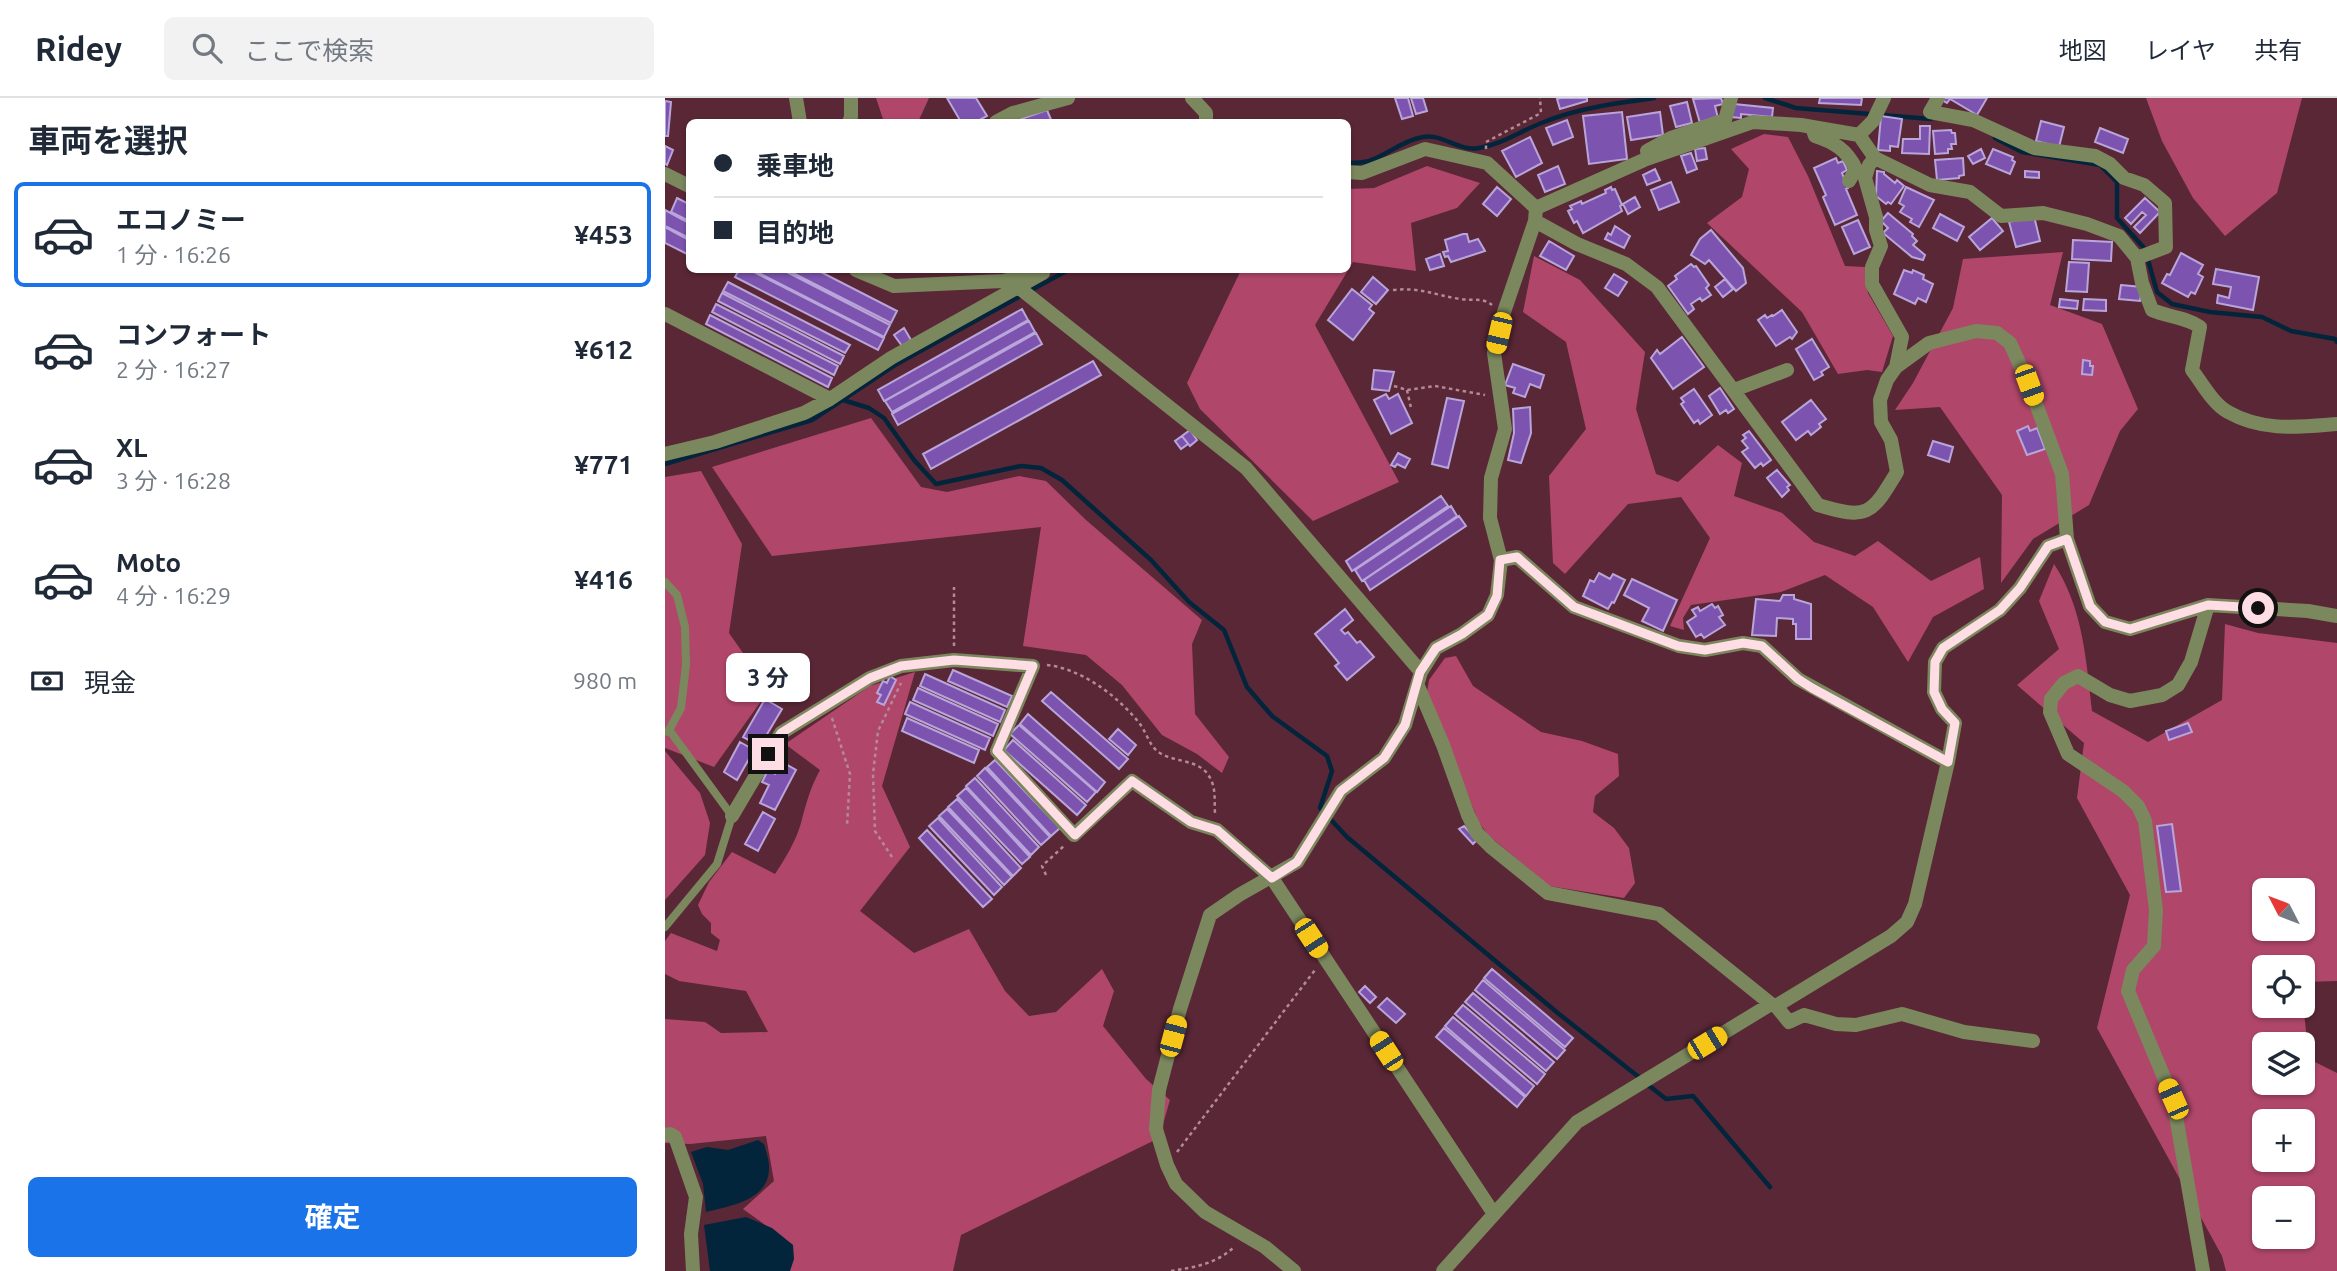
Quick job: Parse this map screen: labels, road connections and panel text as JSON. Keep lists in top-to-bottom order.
{
  "north": "top left",
  "page": {
    "header": "Ridey",
    "search": "ここで検索",
    "nav": ["地図", "レイヤ", "共有"],
    "heading": "車両を選択",
    "banner": ["乗車地", "目的地"],
    "list": [
      {
        "name": "エコノミー",
        "note": "1 分 · 16:26",
        "value": "¥453"
      },
      {
        "name": "コンフォート",
        "note": "2 分 · 16:27",
        "value": "¥612"
      },
      {
        "name": "XL",
        "note": "3 分 · 16:28",
        "value": "¥771"
      },
      {
        "name": "Moto",
        "note": "4 分 · 16:29",
        "value": "¥416"
      }
    ],
    "pay": ["現金", "980 m"],
    "bubble": "3 分",
    "map_buttons": ["+", "−"],
    "buttons": "確定"
  }
}
